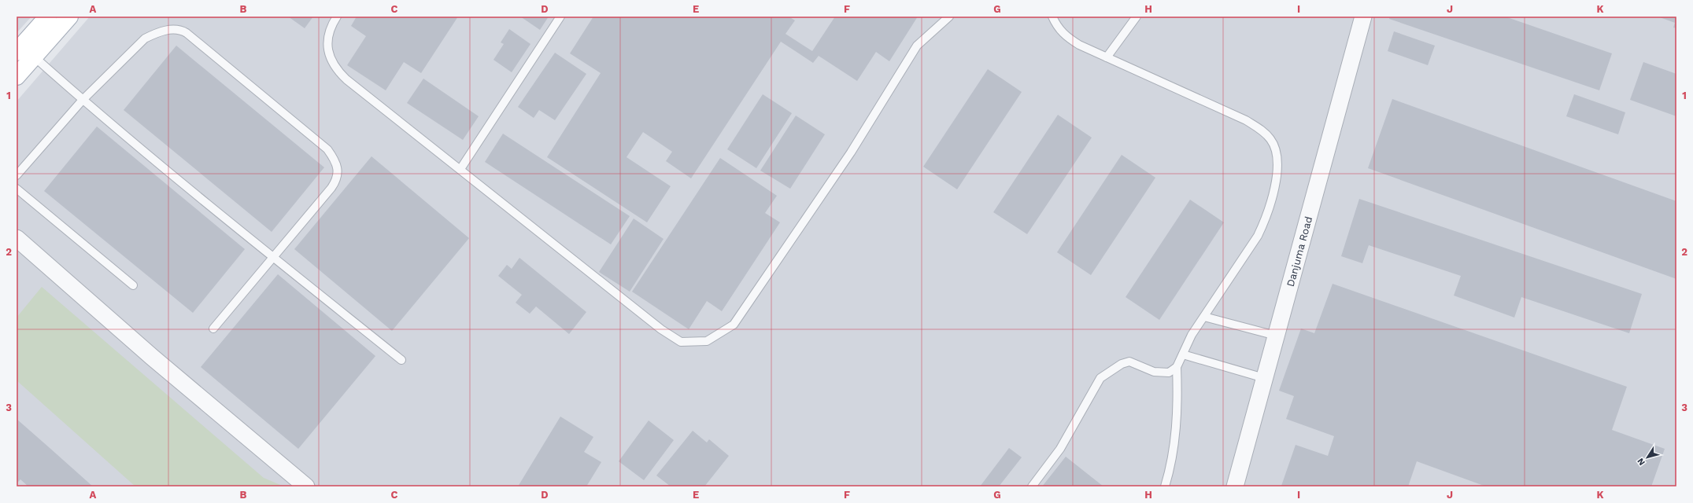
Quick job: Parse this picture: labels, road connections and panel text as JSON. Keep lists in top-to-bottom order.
{
  "streets": {
    "street": ["Danjuma Road"]
  },
  "north": "bottom left",
  "grid": {
    "columns": [
      "A",
      "B",
      "C",
      "D",
      "E",
      "F",
      "G",
      "H",
      "I",
      "J",
      "K"
    ],
    "rows": ["1", "2", "3"]
  }
}
